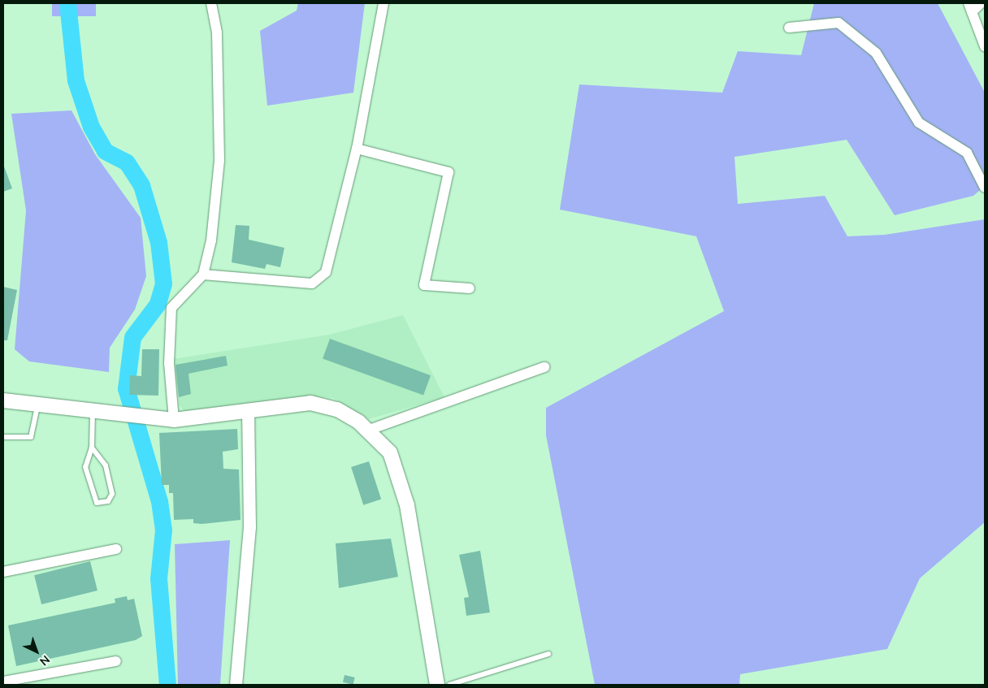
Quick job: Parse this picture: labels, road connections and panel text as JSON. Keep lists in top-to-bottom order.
{
  "north": "bottom right"
}
